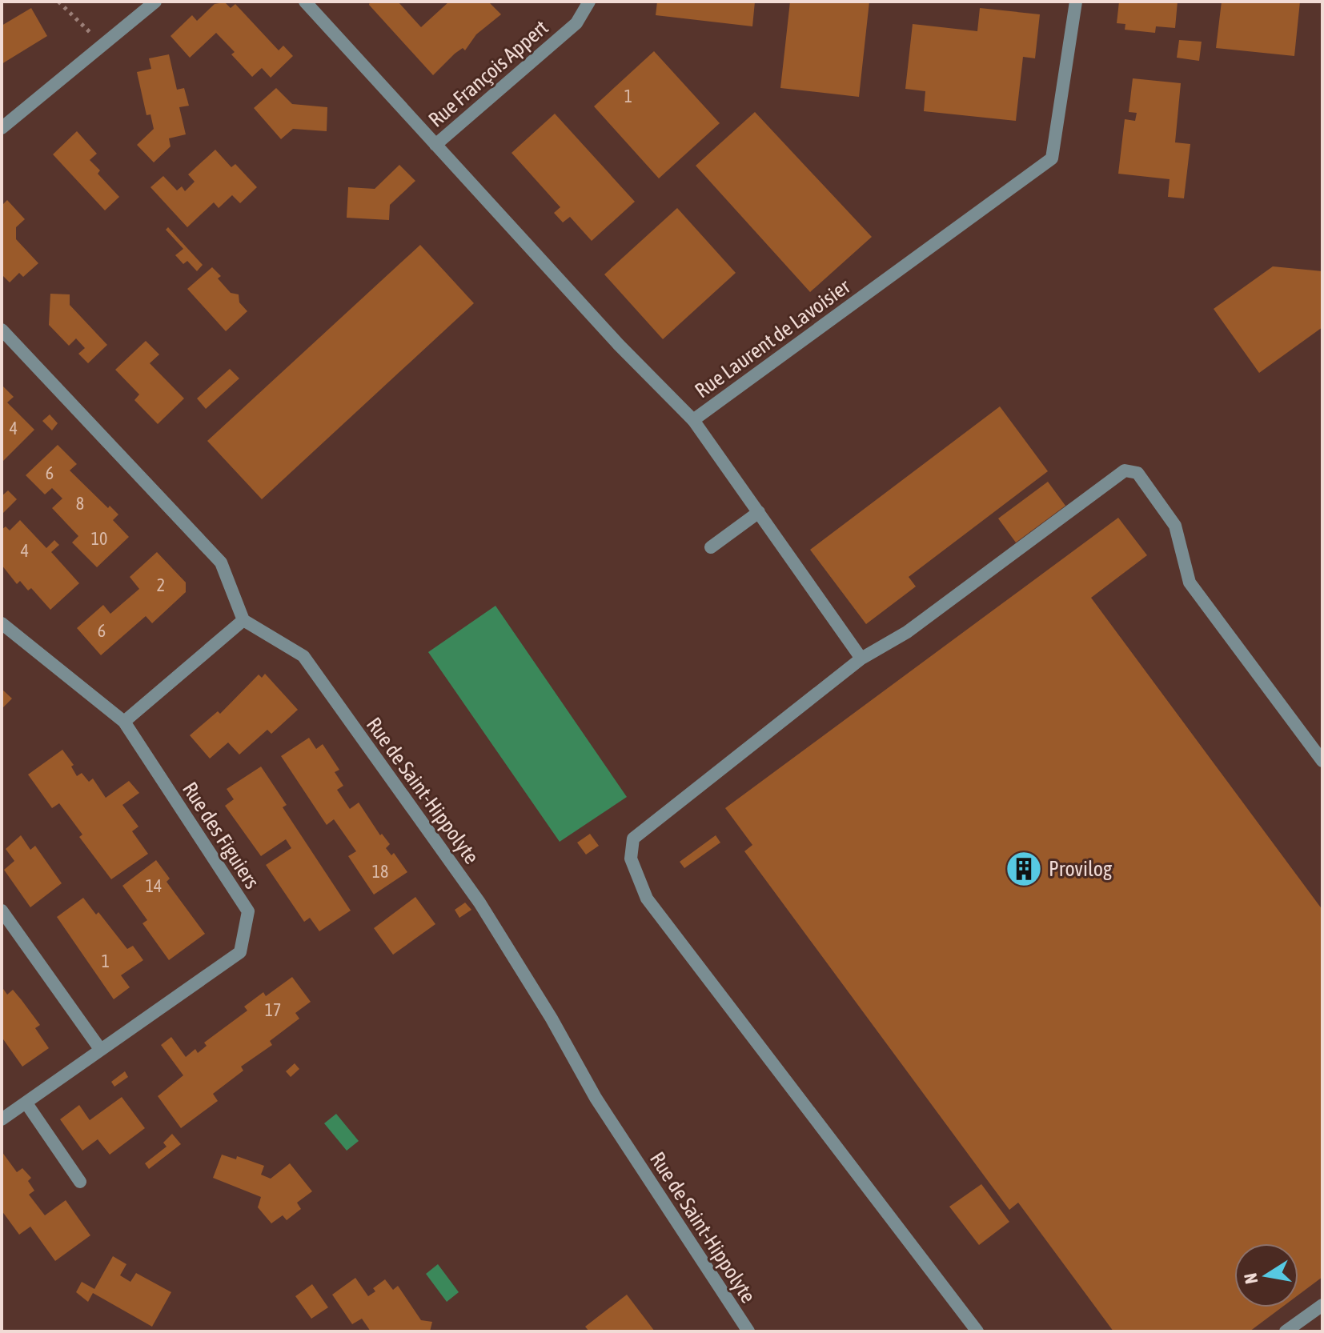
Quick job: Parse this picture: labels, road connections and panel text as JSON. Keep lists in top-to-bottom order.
{
  "streets": {
    "street": [
      "Rue François Appert",
      "Rue Laurent de Lavoisier",
      "Rue de Saint-Hippolyte",
      "Rue des Figuiers"
    ]
  },
  "crossings": [
    ["Rue François Appert", "Rue Laurent de Lavoisier"]
  ],
  "places": {
    "building": ["Provilog"]
  },
  "house_numbers": [
    "1",
    "4",
    "6",
    "8",
    "10",
    "4",
    "2",
    "6",
    "18",
    "14",
    "1",
    "17"
  ],
  "north": "left"
}
